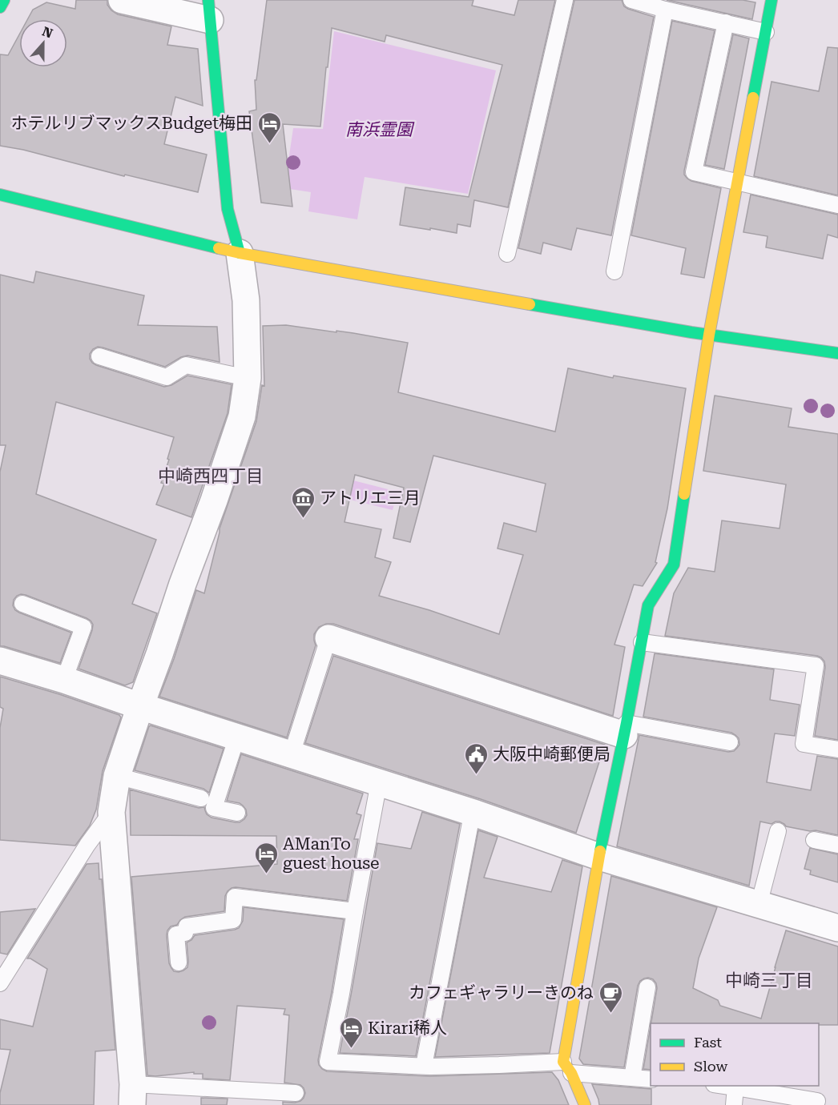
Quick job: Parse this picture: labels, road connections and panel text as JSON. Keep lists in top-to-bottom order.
{
  "districts": ["中崎西四丁目", "中崎三丁目"],
  "parks": ["南浜霊園"],
  "places": {
    "hotel": ["ホテルリブマックスBudget梅田", "AManTo guest house", "Kirari稀人"],
    "museum": ["アトリエ三月"],
    "public building": ["大阪中崎郵便局"],
    "cafe": ["カフェギャラリーきのね"]
  },
  "legend": ["Fast", "Slow"],
  "north": "top"
}
